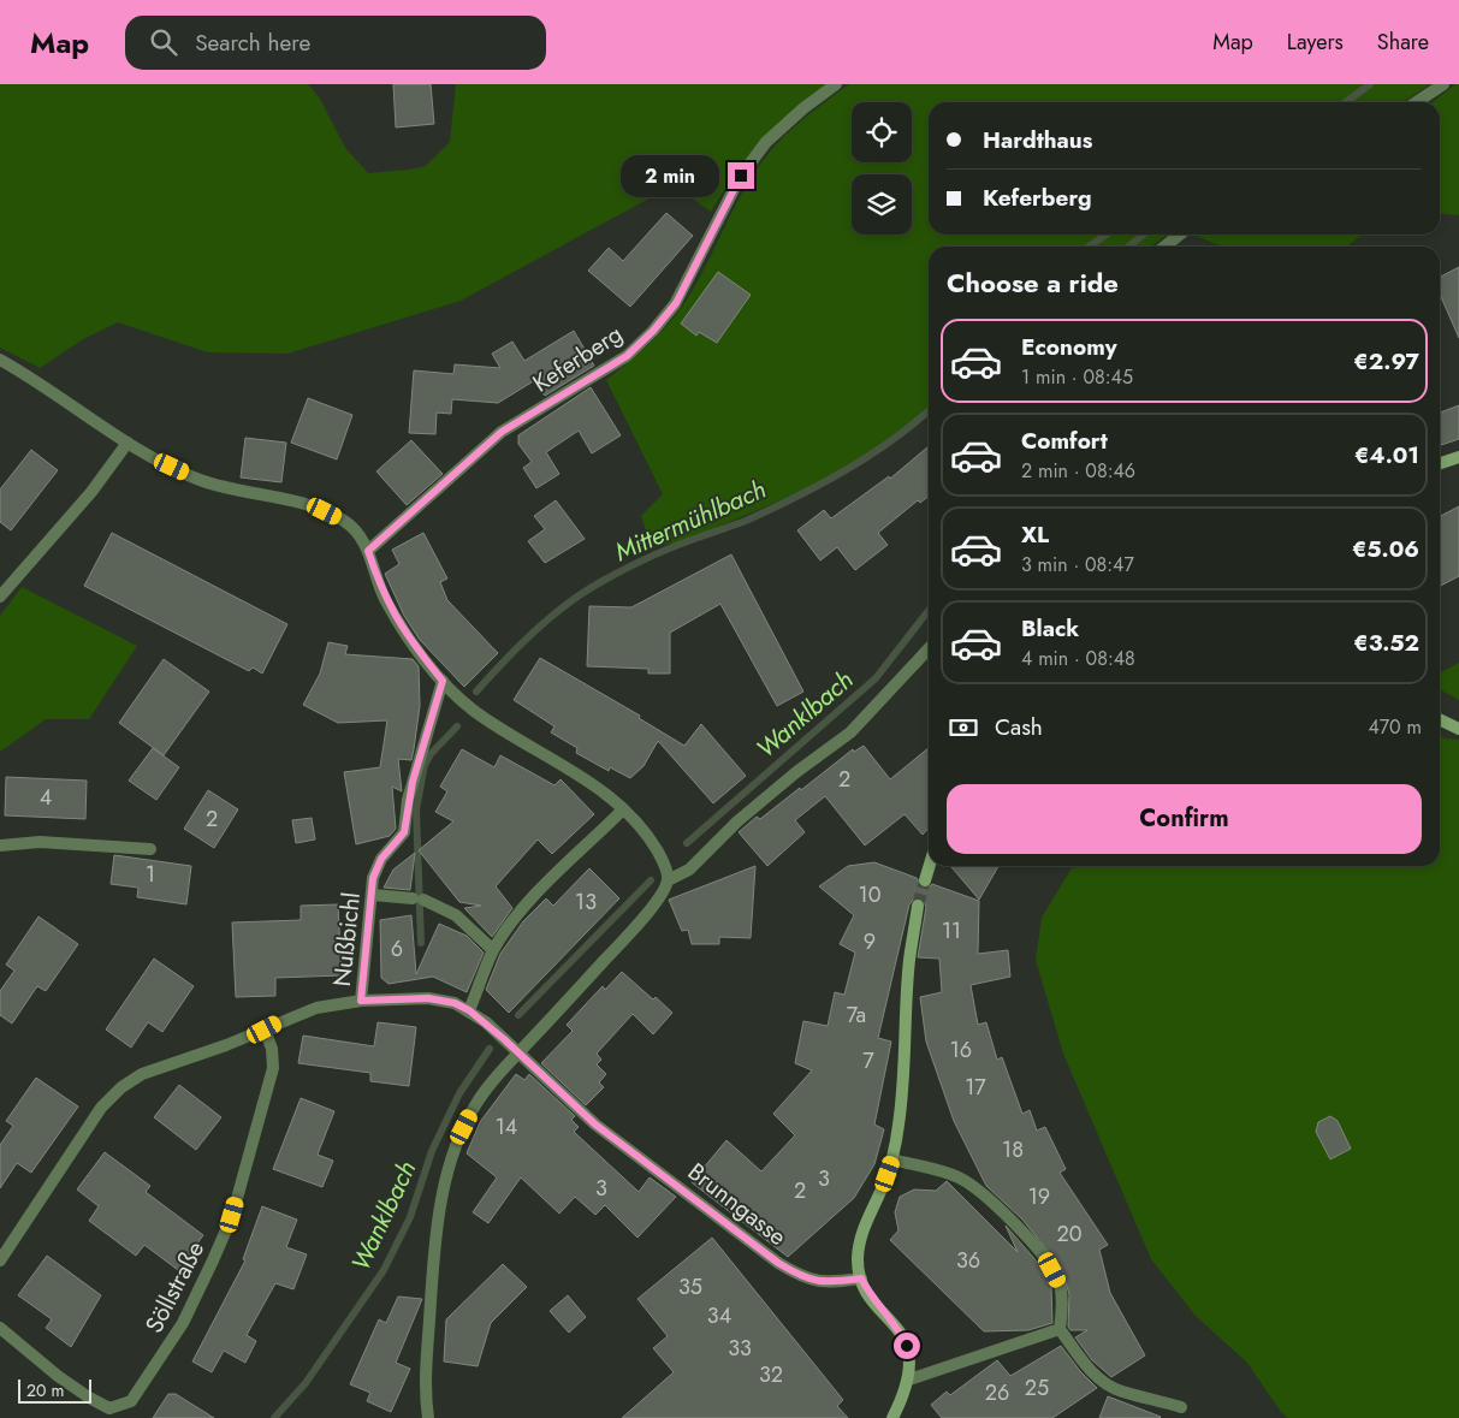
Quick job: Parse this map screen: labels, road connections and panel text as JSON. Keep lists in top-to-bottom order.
{
  "streets": {
    "street": [
      "Keferberg",
      "Nußbichl",
      "Brunngasse",
      "Söllstraße"
    ]
  },
  "water": ["Mittermühlbach", "Wanklbach"],
  "house_numbers": [
    "2",
    "4",
    "2",
    "1",
    "10",
    "13",
    "11",
    "9",
    "6",
    "7a",
    "16",
    "7",
    "17",
    "14",
    "18",
    "3",
    "3",
    "2",
    "19",
    "20",
    "36",
    "35",
    "34",
    "33",
    "32",
    "25",
    "26"
  ],
  "scale_bar": "20 m",
  "page": {
    "header": "Map",
    "search": "Search here",
    "nav": ["Map", "Layers", "Share"],
    "banner": ["Hardthaus", "Keferberg"],
    "bubble": "2 min",
    "heading": "Choose a ride",
    "list": [
      {
        "name": "Economy",
        "note": "1 min · 08:45",
        "value": "€2.97"
      },
      {
        "name": "Comfort",
        "note": "2 min · 08:46",
        "value": "€4.01"
      },
      {
        "name": "XL",
        "note": "3 min · 08:47",
        "value": "€5.06"
      },
      {
        "name": "Black",
        "note": "4 min · 08:48",
        "value": "€3.52"
      }
    ],
    "pay": ["Cash", "470 m"],
    "buttons": "Confirm",
    "scale": "20 m"
  }
}
